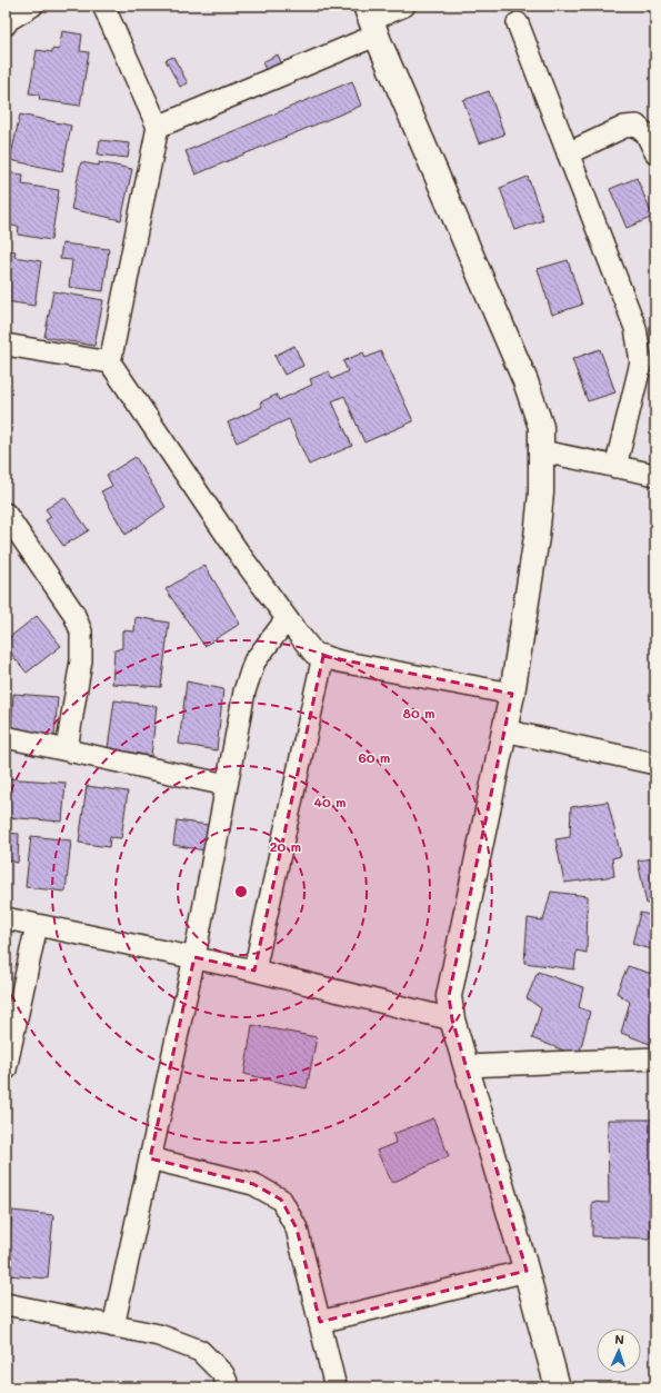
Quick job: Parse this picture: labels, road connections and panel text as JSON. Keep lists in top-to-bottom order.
{
  "north": "top",
  "rings": [
    "80 m",
    "60 m",
    "40 m",
    "20 m"
  ]
}
